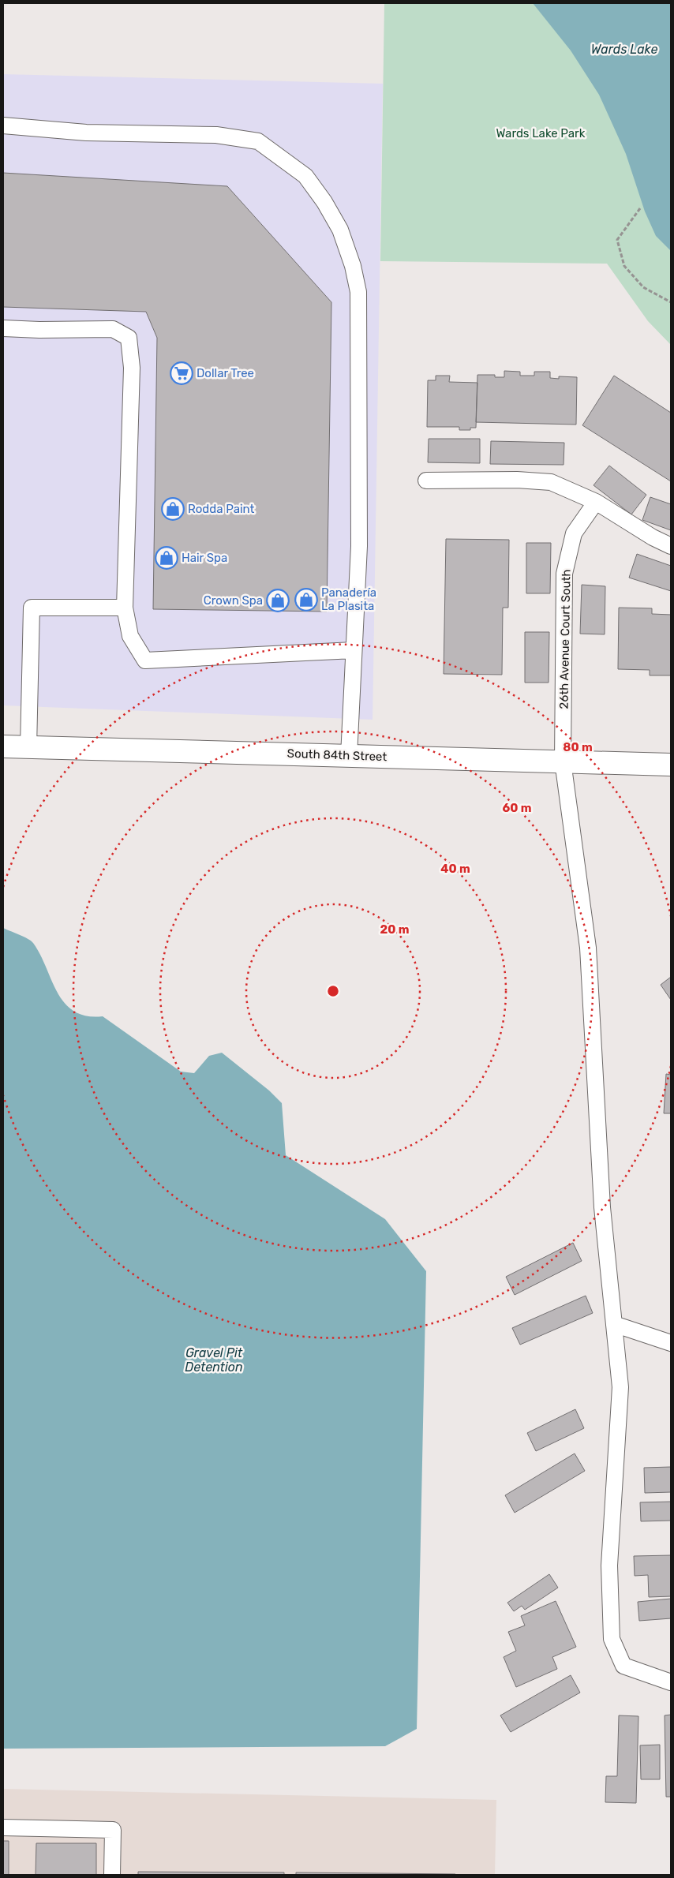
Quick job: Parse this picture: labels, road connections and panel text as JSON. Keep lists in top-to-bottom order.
{
  "streets": {
    "main road": ["South 84th Street"],
    "lane": ["26th Avenue Court South"]
  },
  "crossings": [
    ["26th Avenue Court South", "South 84th Street"]
  ],
  "water": ["Wards Lake", "Gravel Pit Detention"],
  "parks": ["Wards Lake Park"],
  "places": {
    "supermarket": ["Dollar Tree"],
    "shop": [
      "Rodda Paint",
      "Hair Spa",
      "Panadería La Plasita",
      "Crown Spa"
    ]
  },
  "rings": [
    "80 m",
    "60 m",
    "40 m",
    "20 m"
  ]
}
